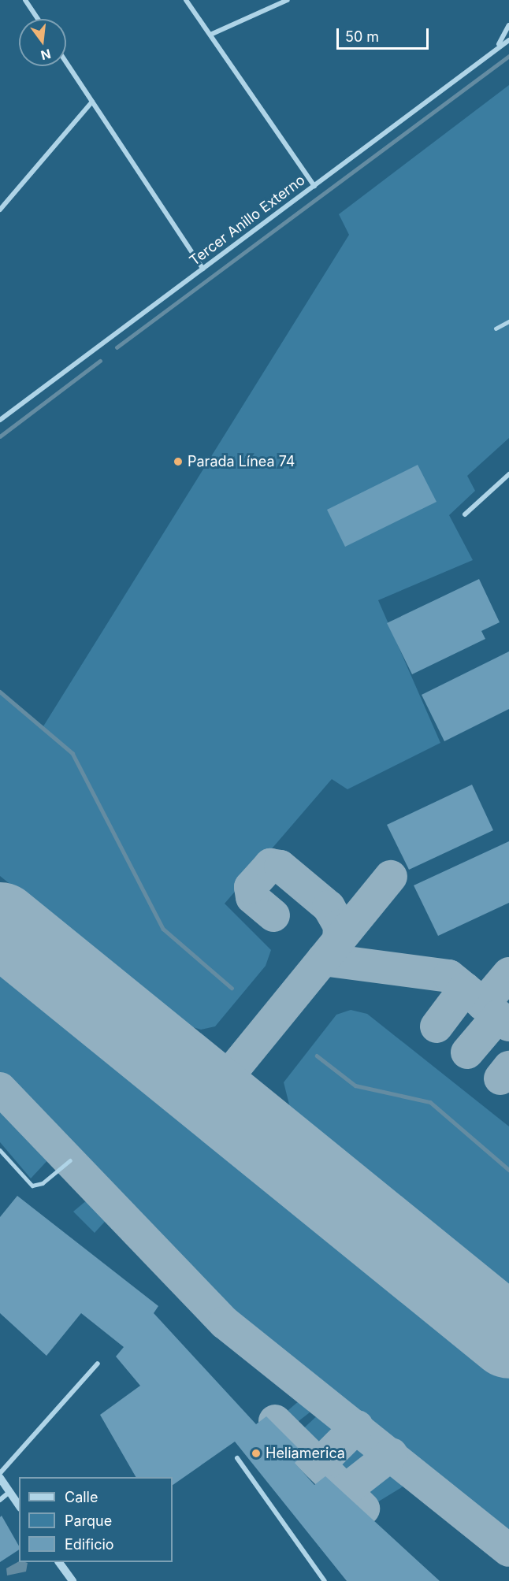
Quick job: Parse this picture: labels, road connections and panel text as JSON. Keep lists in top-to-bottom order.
{
  "streets": {
    "street": ["Tercer Anillo Externo"]
  },
  "places": ["Parada Línea 74", "Heliamerica"],
  "legend": ["Calle", "Parque", "Edificio"],
  "scale_bar": "50 m",
  "north": "bottom"
}
